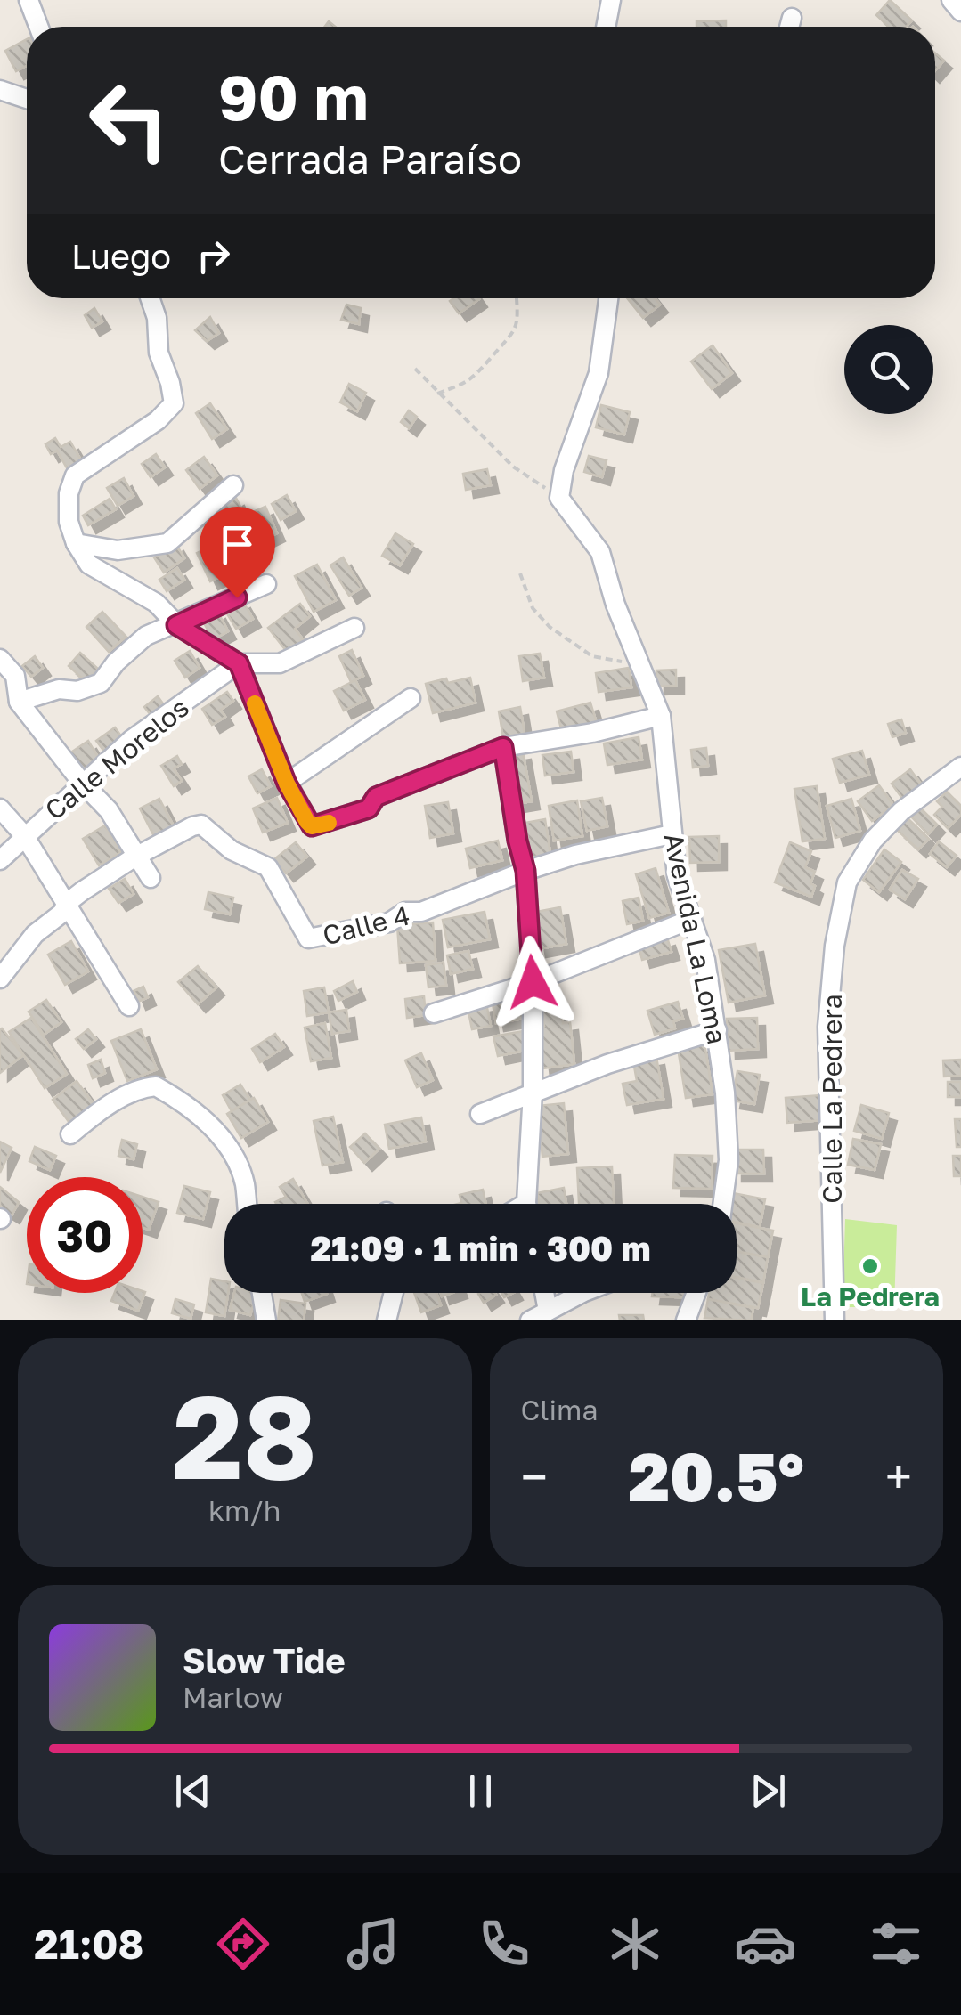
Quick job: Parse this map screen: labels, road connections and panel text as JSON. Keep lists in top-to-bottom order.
{
  "streets": {
    "street": [
      "Calle Morelos",
      "Calle 4",
      "Avenida La Loma",
      "Calle La Pedrera"
    ]
  },
  "crossings": [
    ["Calle 4", "Avenida La Loma"]
  ],
  "places": ["La Pedrera"],
  "page": {
    "turn": ["90 m", "Cerrada Paraíso"],
    "then": "Luego",
    "limit": "30",
    "trip": "21:09 · 1 min · 300 m",
    "tile": [
      ["28", "km/h"],
      "Clima"
    ],
    "heat": ["−", "20.5°", "+"],
    "song": ["Slow Tide", "Marlow"],
    "tabs": "21:08"
  }
}
